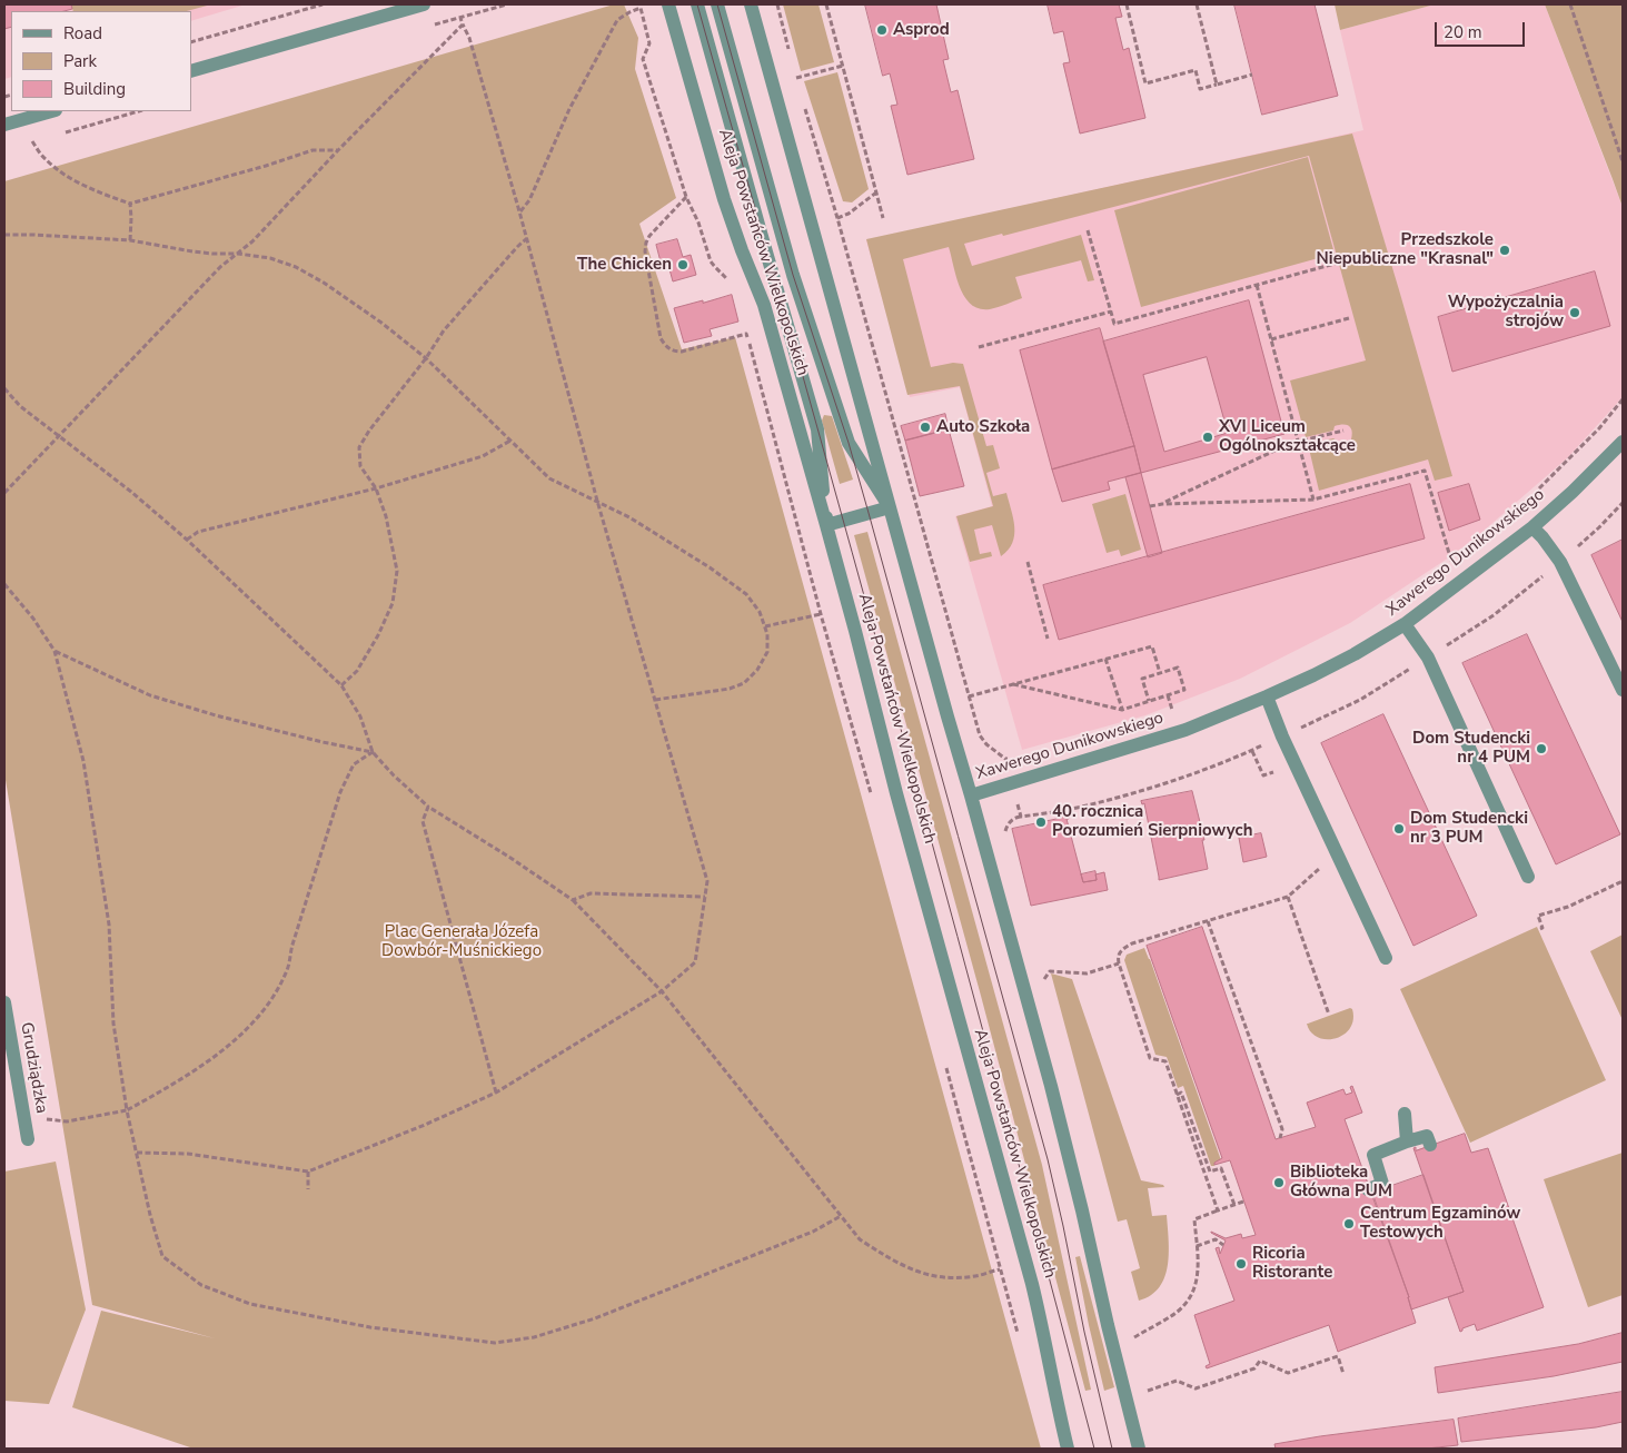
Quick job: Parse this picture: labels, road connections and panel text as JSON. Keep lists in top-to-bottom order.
{
  "streets": {
    "street": ["Aleja Powstańców Wielkopolskich", "Xawerego Dunikowskiego", "Grudziądzka"]
  },
  "parks": ["Plac Generała Józefa Dowbór-Muśnickiego"],
  "places": [
    "Asprod",
    "Przedszkole Niepubliczne \"Krasnal\"",
    "The Chicken",
    "Wypożyczalnia strojów",
    "Auto Szkoła",
    "XVI Liceum Ogólnokształcące",
    "Dom Studencki nr 4 PUM",
    "40. rocznica Porozumień Sierpniowych",
    "Dom Studencki nr 3 PUM",
    "Biblioteka Główna PUM",
    "Centrum Egzaminów Testowych",
    "Ricoria Ristorante"
  ],
  "legend": ["Road", "Park", "Building"],
  "scale_bar": "20 m"
}
